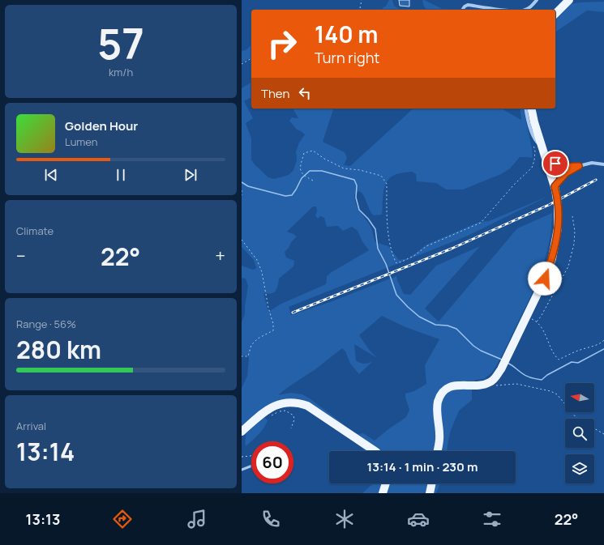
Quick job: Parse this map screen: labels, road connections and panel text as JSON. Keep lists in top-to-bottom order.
{
  "north": "left",
  "page": {
    "tile": [
      ["57", "km/h"],
      "Climate",
      ["Range · 56%", "280 km"],
      ["Arrival", "13:14"]
    ],
    "turn": ["140 m", "Turn right"],
    "then": "Then",
    "song": ["Golden Hour", "Lumen"],
    "heat": ["−", "22°", "+"],
    "limit": "60",
    "trip": "13:14 · 1 min · 230 m",
    "tabs": ["13:13", "22°"]
  }
}
